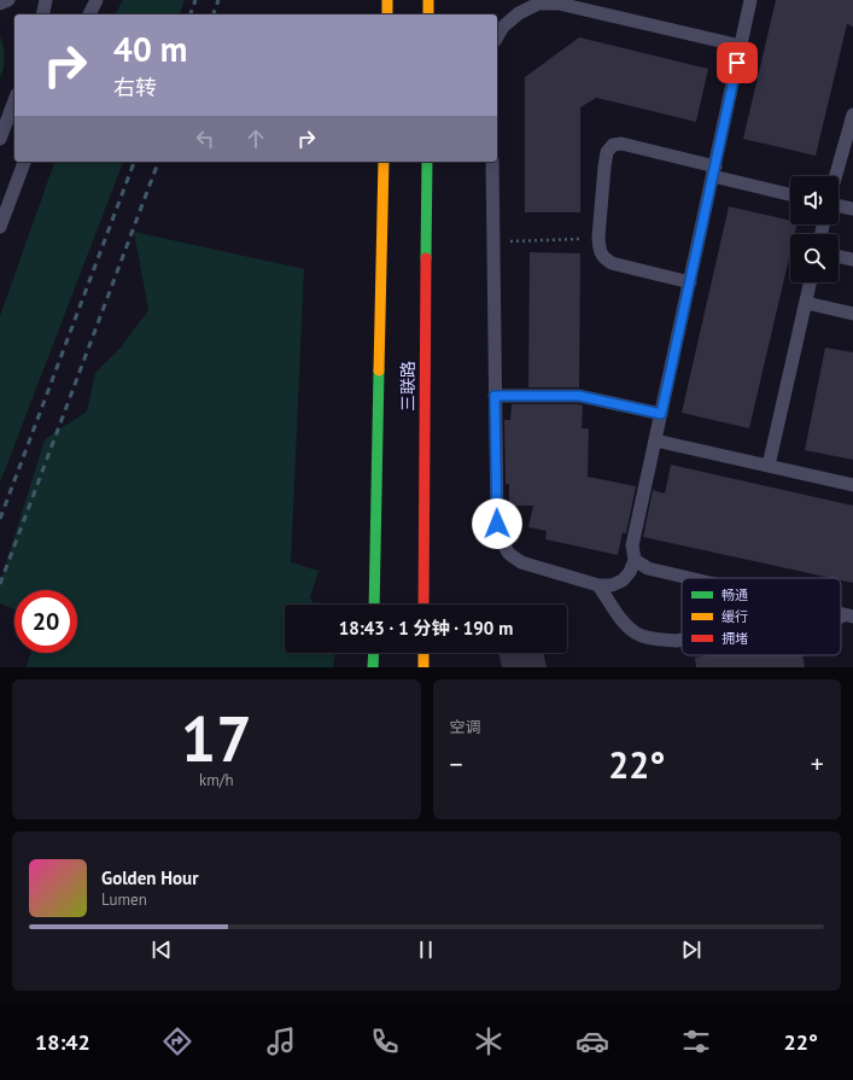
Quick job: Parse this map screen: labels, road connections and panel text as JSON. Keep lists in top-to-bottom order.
{
  "streets": {
    "street": ["三联路"]
  },
  "legend": ["畅通", "缓行", "拥堵"],
  "page": {
    "turn": ["40 m", "右转"],
    "limit": "20",
    "trip": "18:43 · 1 分钟 · 190 m",
    "tile": [
      ["17", "km/h"],
      "空调"
    ],
    "heat": ["−", "22°", "+"],
    "song": ["Golden Hour", "Lumen"],
    "tabs": ["18:42", "22°"]
  }
}
